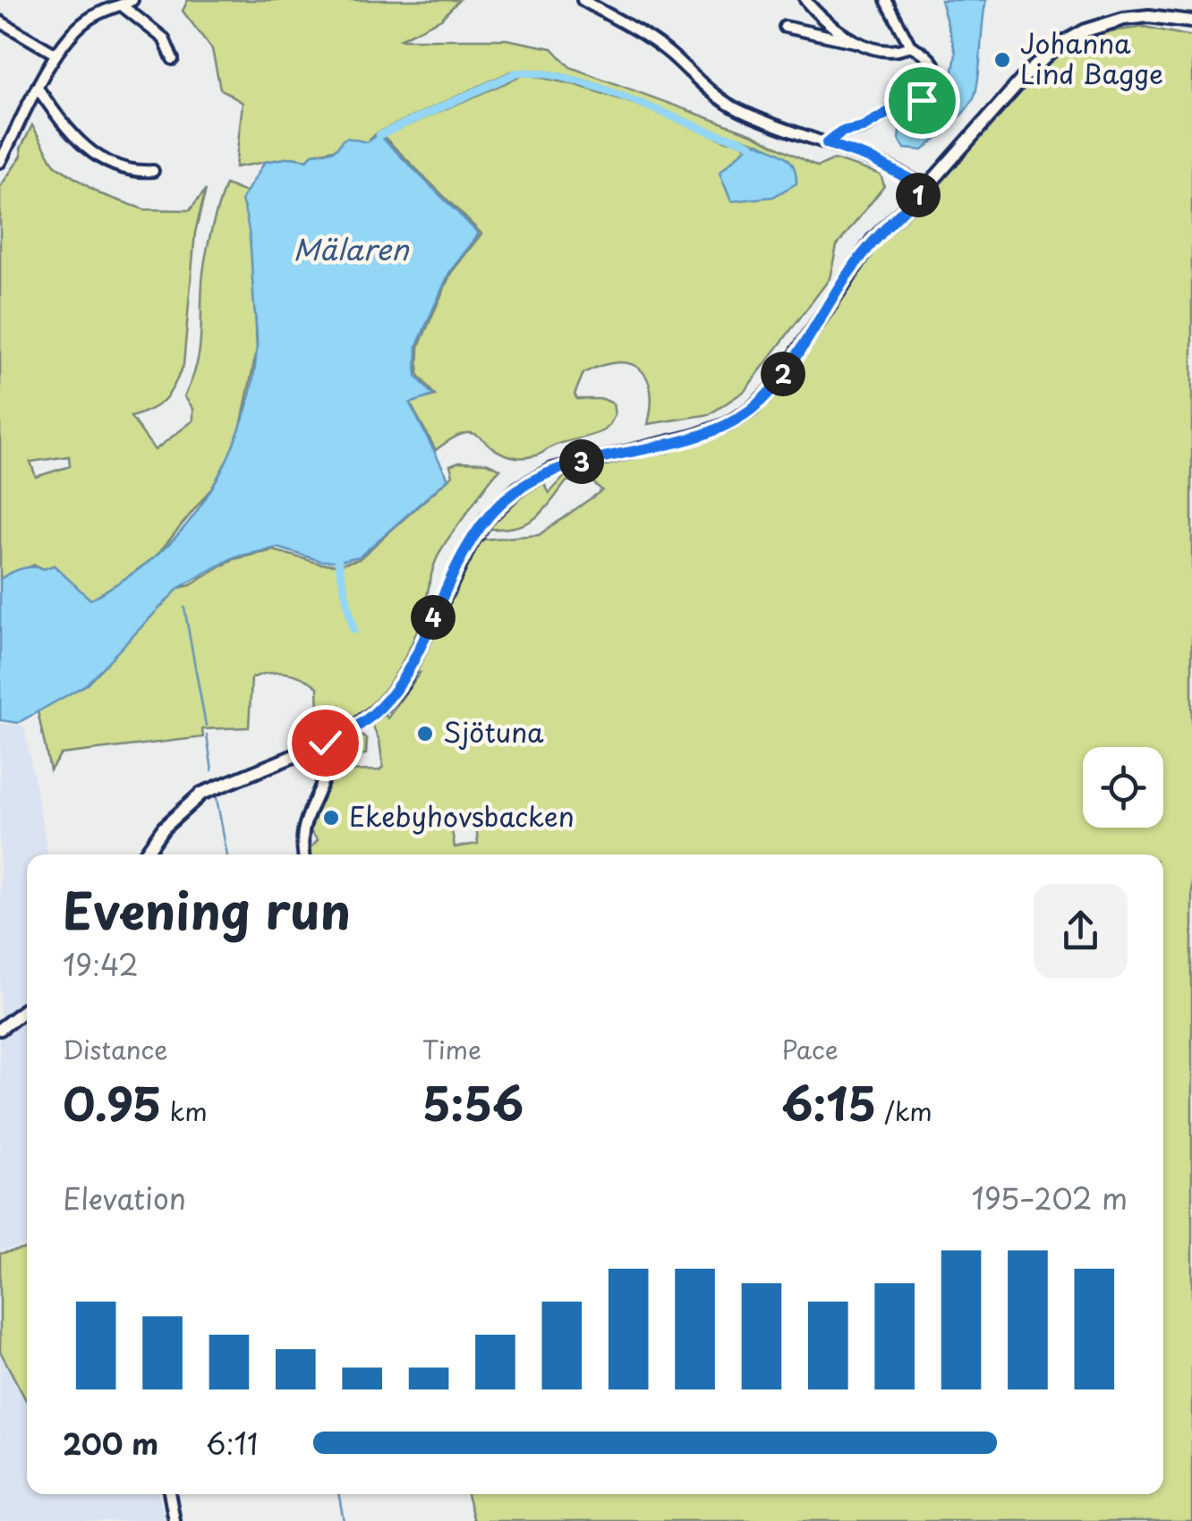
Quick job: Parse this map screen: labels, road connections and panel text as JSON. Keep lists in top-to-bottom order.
{
  "water": ["Mälaren"],
  "places": ["Johanna Lind Bagge", "Sjötuna", "Ekebyhovsbacken"],
  "page": {
    "pins": [
      "1",
      "2",
      "3",
      "4"
    ],
    "heading": ["Evening run", "19:42"],
    "stats": [
      ["Distance", "0.95 km"],
      ["Time", "5:56"],
      ["Pace", "6:15 /km"]
    ],
    "chart": ["Elevation", "195–202 m"],
    "list": [
      {
        "name": "200 m",
        "note": "6:11"
      }
    ]
  }
}
